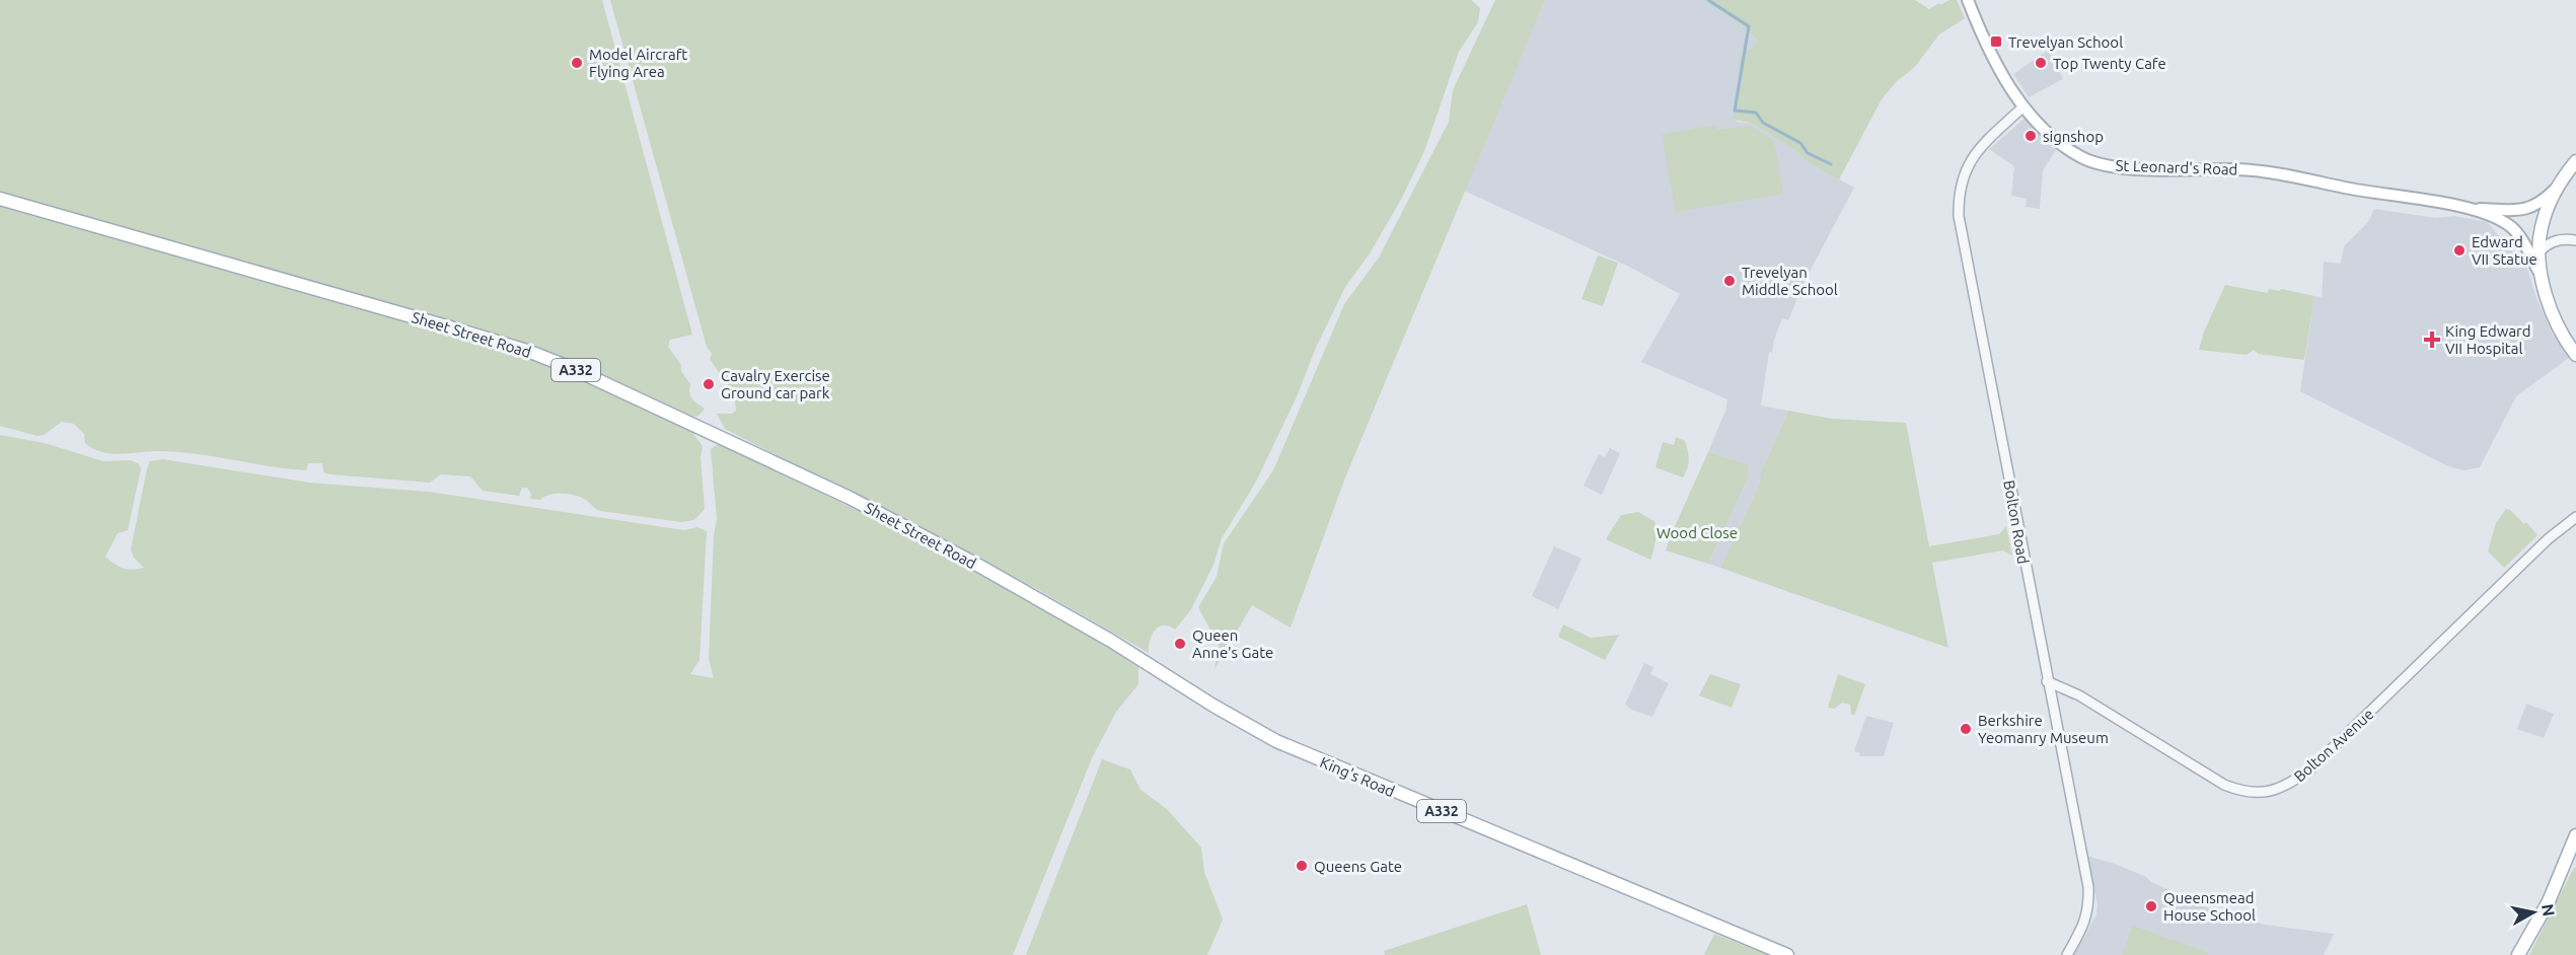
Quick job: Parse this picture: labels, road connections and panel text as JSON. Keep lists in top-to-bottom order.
{
  "streets": {
    "main road": [
      "St Leonard's Road",
      "Sheet Street Road",
      "A332",
      "King's Road"
    ],
    "street": ["Bolton Road", "Bolton Avenue"]
  },
  "crossings": [
    ["St Leonard's Road", "Bolton Road"],
    ["Sheet Street Road", "King's Road"],
    ["Bolton Road", "Bolton Avenue"]
  ],
  "parks": ["Wood Close"],
  "places": {
    "transit": ["Trevelyan School"],
    "other": [
      "Model Aircraft Flying Area",
      "Top Twenty Cafe",
      "signshop",
      "Edward VII Statue",
      "Trevelyan Middle School",
      "Cavalry Exercise Ground car park",
      "Queen Anne's Gate",
      "Berkshire Yeomanry Museum",
      "Queens Gate",
      "Queensmead House School"
    ],
    "health": ["King Edward VII Hospital"]
  },
  "north": "right"
}
